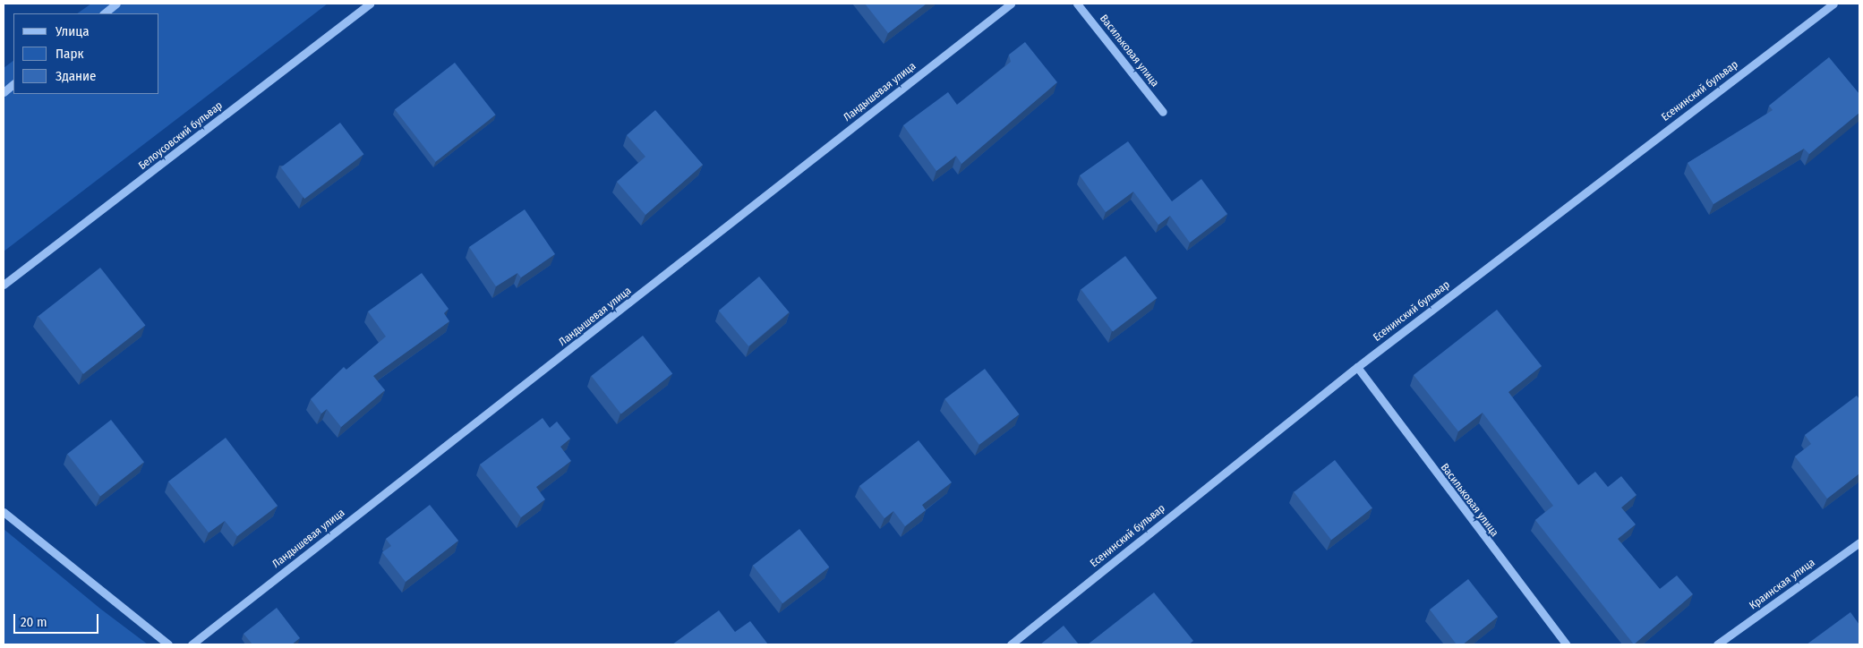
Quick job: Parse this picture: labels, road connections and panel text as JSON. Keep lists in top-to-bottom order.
{
  "streets": {
    "street": [
      "Васильковая улица",
      "Есенинский бульвар",
      "Ландышевая улица",
      "Белоусовский бульвар",
      "Краинская улица"
    ]
  },
  "crossings": [
    ["Васильковая улица", "Есенинский бульвар"]
  ],
  "legend": ["Улица", "Парк", "Здание"],
  "scale_bar": "20 m"
}
